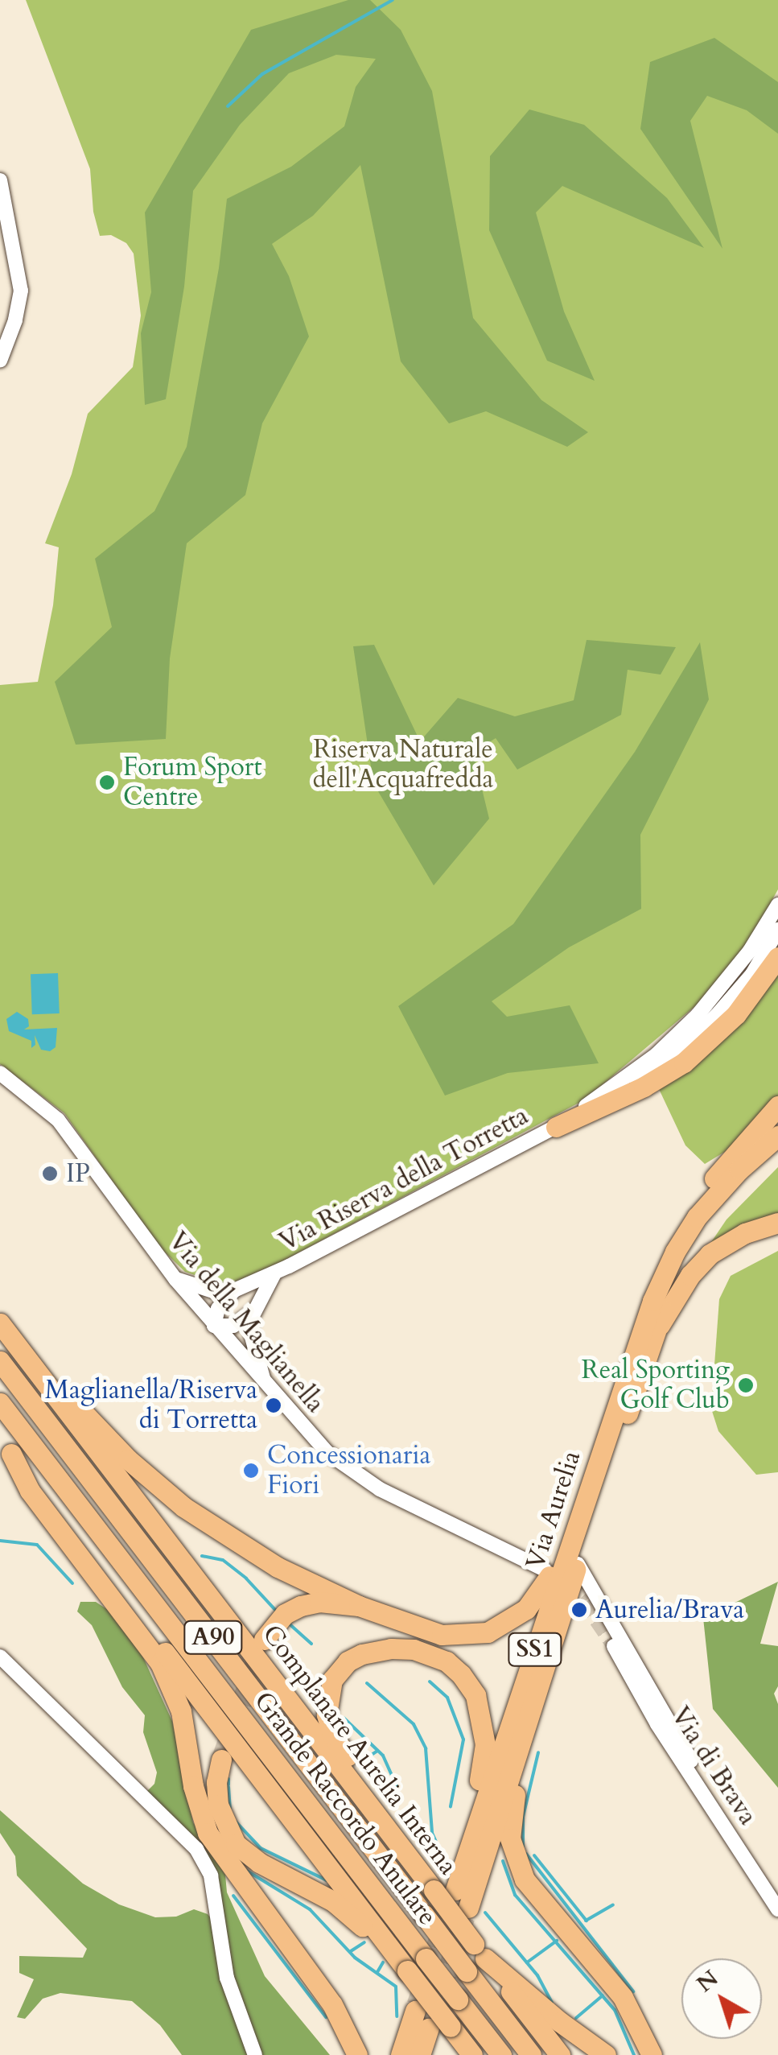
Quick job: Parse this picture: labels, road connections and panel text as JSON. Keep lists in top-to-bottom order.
{
  "streets": {
    "highway": [
      "Via Aurelia",
      "A90",
      "SS1",
      "Complanare Aurelia Interna",
      "Grande Raccordo Anulare"
    ],
    "street": ["Via Riserva della Torretta", "Via della Maglianella", "Via di Brava"]
  },
  "parks": ["Riserva Naturale dell'Acquafredda"],
  "places": [
    "Forum Sport Centre",
    "IP",
    "Real Sporting Golf Club",
    "Maglianella/Riserva di Torretta",
    "Concessionaria Fiori",
    "Aurelia/Brava"
  ],
  "north": "top left"
}
